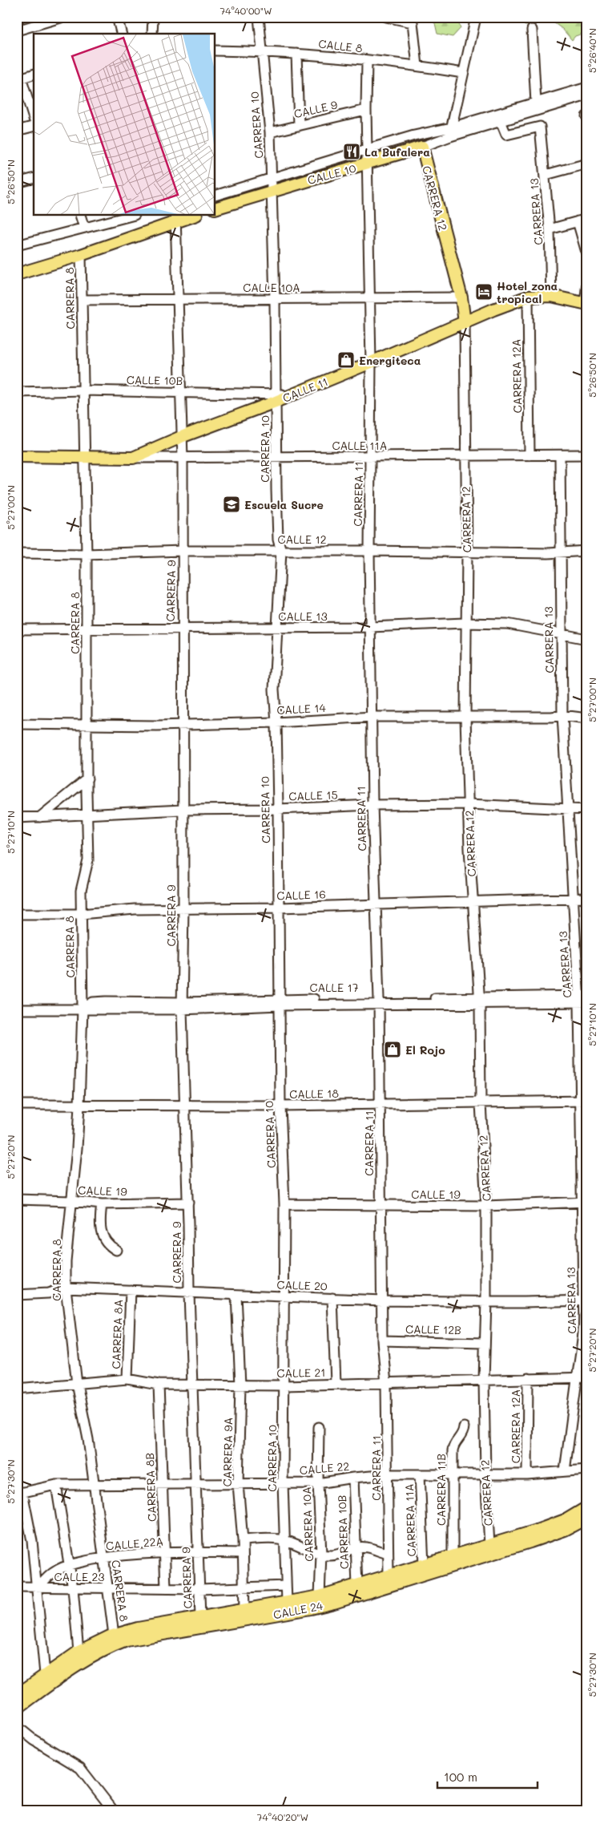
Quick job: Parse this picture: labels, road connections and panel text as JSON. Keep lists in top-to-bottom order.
{
  "streets": {
    "main road": [
      "CALLE 10",
      "CARRERA 12",
      "CALLE 11",
      "CALLE 24"
    ],
    "street": [
      "CALLE 8",
      "CALLE 9",
      "CARRERA 10",
      "CARRERA 13",
      "CALLE 10A",
      "CARRERA 8",
      "CARRERA 12A",
      "CALLE 10B",
      "CALLE 11A",
      "CARRERA 11",
      "CALLE 12",
      "CARRERA 9",
      "CALLE 13",
      "CALLE 14",
      "CALLE 15",
      "CALLE 16",
      "CALLE 17",
      "CALLE 18",
      "CALLE 19",
      "CALLE 20",
      "CALLE 12B",
      "CARRERA 8A",
      "CALLE 21",
      "CARRERA 9A",
      "CALLE 22",
      "CARRERA 8B",
      "CARRERA 11B",
      "CARRERA 11A",
      "CARRERA 10A",
      "CARRERA 10B",
      "CALLE 22A",
      "CALLE 23"
    ]
  },
  "crossings": [
    ["CALLE 8", "CARRERA 10"],
    ["CALLE 8", "CARRERA 11"],
    ["CALLE 9", "CARRERA 10"],
    ["CALLE 9", "CARRERA 11"],
    ["CARRERA 10", "CALLE 10"],
    ["CARRERA 10", "CALLE 10A"],
    ["CARRERA 10", "CALLE 10B"],
    ["CARRERA 10", "CALLE 11"],
    ["CARRERA 10", "CALLE 11A"],
    ["CARRERA 10", "CALLE 12"],
    ["CARRERA 10", "CALLE 13"],
    ["CARRERA 10", "CALLE 14"],
    ["CARRERA 10", "CALLE 15"],
    ["CARRERA 10", "CALLE 16"],
    ["CARRERA 10", "CALLE 17"],
    ["CARRERA 10", "CALLE 18"],
    ["CARRERA 10", "CALLE 19"],
    ["CARRERA 10", "CALLE 20"],
    ["CARRERA 10", "CALLE 21"],
    ["CARRERA 10", "CALLE 22"],
    ["CARRERA 10", "CALLE 23"],
    ["CARRERA 10", "CALLE 24"],
    ["CALLE 10", "CARRERA 12"],
    ["CALLE 10", "CARRERA 13"],
    ["CALLE 10", "CARRERA 11"],
    ["CARRERA 12", "CALLE 10A"],
    ["CARRERA 12", "CALLE 11"],
    ["CARRERA 12", "CALLE 11A"],
    ["CARRERA 12", "CALLE 12"],
    ["CARRERA 12", "CALLE 13"],
    ["CARRERA 12", "CALLE 14"],
    ["CARRERA 12", "CALLE 15"],
    ["CARRERA 12", "CALLE 16"],
    ["CARRERA 12", "CALLE 17"],
    ["CARRERA 12", "CALLE 18"],
    ["CARRERA 12", "CALLE 19"],
    ["CARRERA 12", "CALLE 20"],
    ["CARRERA 12", "CALLE 12B"],
    ["CARRERA 12", "CALLE 21"],
    ["CARRERA 12", "CALLE 22"],
    ["CARRERA 12", "CALLE 24"],
    ["CARRERA 13", "CALLE 11"],
    ["CARRERA 13", "CALLE 11A"],
    ["CARRERA 13", "CALLE 12"],
    ["CARRERA 13", "CALLE 13"],
    ["CARRERA 13", "CALLE 14"],
    ["CARRERA 13", "CALLE 15"],
    ["CARRERA 13", "CALLE 16"],
    ["CARRERA 13", "CALLE 17"],
    ["CARRERA 13", "CALLE 18"],
    ["CARRERA 13", "CALLE 19"],
    ["CARRERA 13", "CALLE 20"],
    ["CARRERA 13", "CALLE 21"],
    ["CARRERA 13", "CALLE 22"],
    ["CALLE 10A", "CARRERA 8"],
    ["CALLE 10A", "CARRERA 11"],
    ["CALLE 10A", "CARRERA 9"],
    ["CARRERA 8", "CALLE 10B"],
    ["CARRERA 8", "CALLE 11"],
    ["CARRERA 8", "CALLE 12"],
    ["CARRERA 8", "CALLE 13"],
    ["CARRERA 8", "CALLE 14"],
    ["CARRERA 8", "CALLE 15"],
    ["CARRERA 8", "CALLE 16"],
    ["CARRERA 8", "CALLE 17"],
    ["CARRERA 8", "CALLE 18"],
    ["CARRERA 8", "CALLE 19"],
    ["CARRERA 8", "CALLE 20"],
    ["CARRERA 8", "CALLE 21"],
    ["CARRERA 8", "CALLE 22"],
    ["CARRERA 8", "CALLE 22A"],
    ["CARRERA 8", "CALLE 23"],
    ["CARRERA 8", "CALLE 24"],
    ["CARRERA 12A", "CALLE 11"],
    ["CARRERA 12A", "CALLE 11A"],
    ["CARRERA 12A", "CALLE 21"],
    ["CARRERA 12A", "CALLE 22"],
    ["CALLE 10B", "CALLE 11"],
    ["CALLE 10B", "CARRERA 9"],
    ["CALLE 11", "CALLE 11A"],
    ["CALLE 11", "CARRERA 11"],
    ["CALLE 11", "CARRERA 9"],
    ["CALLE 11A", "CARRERA 11"],
    ["CALLE 11A", "CARRERA 9"],
    ["CARRERA 11", "CALLE 12"],
    ["CARRERA 11", "CALLE 13"],
    ["CARRERA 11", "CALLE 14"],
    ["CARRERA 11", "CALLE 15"],
    ["CARRERA 11", "CALLE 16"],
    ["CARRERA 11", "CALLE 17"],
    ["CARRERA 11", "CALLE 18"],
    ["CARRERA 11", "CALLE 19"],
    ["CARRERA 11", "CALLE 20"],
    ["CARRERA 11", "CALLE 12B"],
    ["CARRERA 11", "CALLE 21"],
    ["CARRERA 11", "CALLE 22"],
    ["CARRERA 11", "CALLE 24"],
    ["CALLE 12", "CARRERA 9"],
    ["CARRERA 9", "CALLE 13"],
    ["CARRERA 9", "CALLE 14"],
    ["CARRERA 9", "CALLE 15"],
    ["CARRERA 9", "CALLE 16"],
    ["CARRERA 9", "CALLE 17"],
    ["CARRERA 9", "CALLE 18"],
    ["CARRERA 9", "CALLE 19"],
    ["CARRERA 9", "CALLE 20"],
    ["CARRERA 9", "CALLE 21"],
    ["CARRERA 9", "CALLE 22"],
    ["CARRERA 9", "CALLE 22A"],
    ["CARRERA 9", "CALLE 23"],
    ["CARRERA 9", "CALLE 24"],
    ["CALLE 20", "CARRERA 8A"],
    ["CALLE 20", "CARRERA 9A"],
    ["CARRERA 8A", "CALLE 21"],
    ["CALLE 21", "CARRERA 9A"],
    ["CALLE 21", "CARRERA 8B"],
    ["CARRERA 9A", "CALLE 22"],
    ["CARRERA 9A", "CALLE 22A"],
    ["CARRERA 9A", "CALLE 23"],
    ["CARRERA 9A", "CALLE 24"],
    ["CALLE 22", "CARRERA 8B"],
    ["CALLE 22", "CARRERA 11B"],
    ["CALLE 22", "CARRERA 11A"],
    ["CALLE 22", "CARRERA 10A"],
    ["CALLE 22", "CARRERA 10B"],
    ["CARRERA 8B", "CALLE 22A"],
    ["CARRERA 8B", "CALLE 23"],
    ["CARRERA 11B", "CALLE 24"],
    ["CARRERA 11A", "CALLE 24"],
    ["CARRERA 10A", "CALLE 24"],
    ["CARRERA 10B", "CALLE 24"],
    ["CALLE 22A", "CALLE 23"]
  ],
  "places": {
    "restaurant": ["La Bufalera"],
    "hotel": ["Hotel zona tropical"],
    "shop": ["Energiteca", "El Rojo"],
    "school or university": ["Escuela Sucre"]
  },
  "scale_bar": "100 m",
  "coordinates": [
    "74°40'00\"W",
    "5°26'40\"N",
    "5°26'50\"N",
    "5°27'00\"N",
    "5°27'10\"N",
    "5°27'20\"N",
    "5°27'30\"N",
    "74°40'20\"W"
  ]
}
